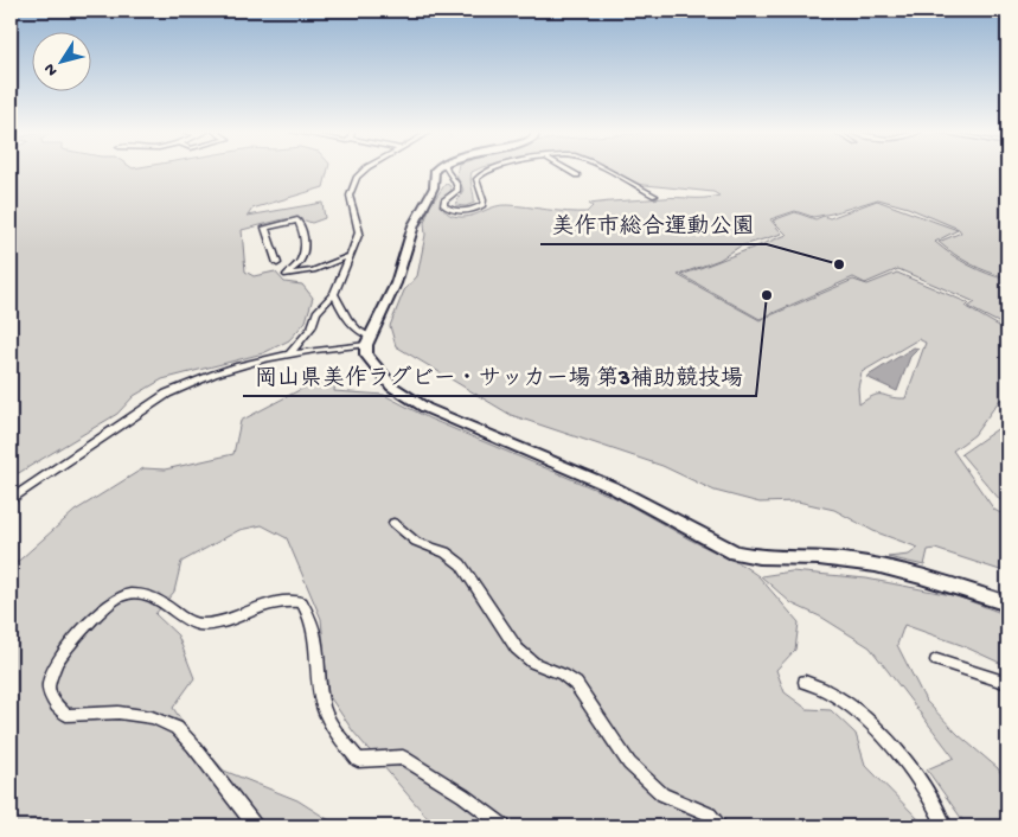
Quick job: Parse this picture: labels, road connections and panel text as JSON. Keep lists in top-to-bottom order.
{
  "places": ["美作市総合運動公園", "岡山県美作ラグビー・サッカー場 第3補助競技場"],
  "north": "bottom left"
}
